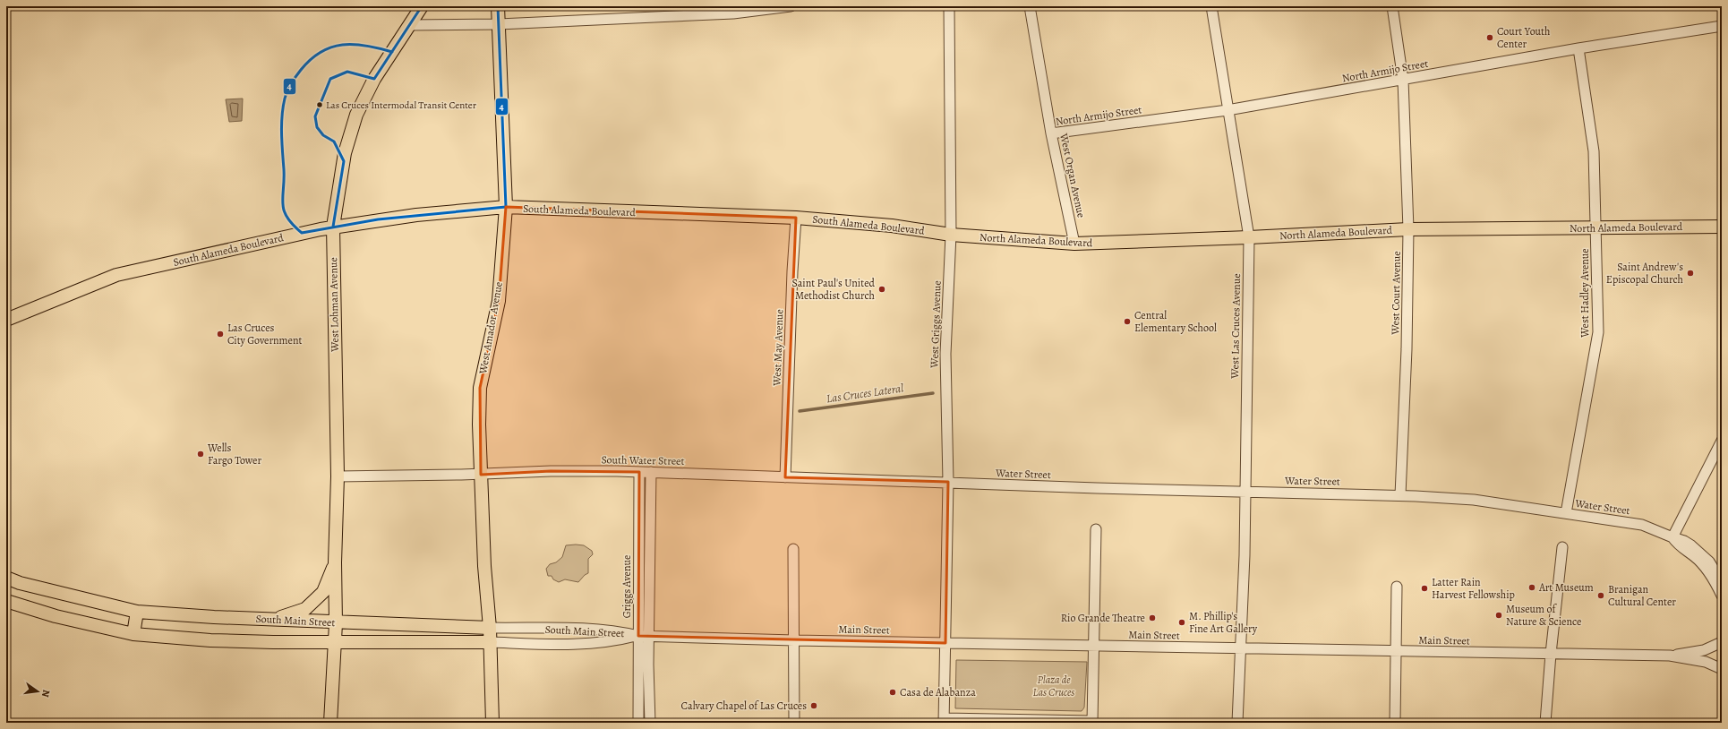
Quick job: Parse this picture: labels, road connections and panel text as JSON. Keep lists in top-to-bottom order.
{
  "streets": {
    "main road": [
      "South Alameda Boulevard",
      "North Alameda Boulevard",
      "West Lohman Avenue",
      "West Amador Avenue",
      "South Main Street"
    ],
    "street": [
      "North Armijo Street",
      "West Organ Avenue",
      "West Court Avenue",
      "West Hadley Avenue",
      "West Griggs Avenue",
      "West Las Cruces Avenue",
      "West May Avenue",
      "South Water Street",
      "Water Street",
      "Griggs Avenue",
      "Main Street"
    ]
  },
  "crossings": [
    ["North Armijo Street", "West Organ Avenue"],
    ["North Armijo Street", "West Court Avenue"],
    ["North Armijo Street", "West Hadley Avenue"],
    ["North Armijo Street", "West Las Cruces Avenue"],
    ["West Organ Avenue", "North Alameda Boulevard"],
    ["South Alameda Boulevard", "North Alameda Boulevard"],
    ["South Alameda Boulevard", "West Lohman Avenue"],
    ["South Alameda Boulevard", "West Griggs Avenue"],
    ["South Alameda Boulevard", "West Amador Avenue"],
    ["South Alameda Boulevard", "West May Avenue"],
    ["North Alameda Boulevard", "West Court Avenue"],
    ["North Alameda Boulevard", "West Hadley Avenue"],
    ["North Alameda Boulevard", "West Griggs Avenue"],
    ["North Alameda Boulevard", "West Las Cruces Avenue"],
    ["West Court Avenue", "Water Street"],
    ["West Hadley Avenue", "Water Street"],
    ["West Lohman Avenue", "South Water Street"],
    ["West Lohman Avenue", "South Main Street"],
    ["West Griggs Avenue", "South Water Street"],
    ["West Griggs Avenue", "Water Street"],
    ["West Griggs Avenue", "Main Street"],
    ["West Las Cruces Avenue", "Water Street"],
    ["West Las Cruces Avenue", "Main Street"],
    ["West Amador Avenue", "South Water Street"],
    ["West Amador Avenue", "South Main Street"],
    ["West May Avenue", "South Water Street"],
    ["South Water Street", "Water Street"],
    ["South Water Street", "Griggs Avenue"],
    ["Griggs Avenue", "South Main Street"],
    ["Griggs Avenue", "Main Street"],
    ["South Main Street", "Main Street"]
  ],
  "water": ["Las Cruces Lateral"],
  "parks": ["Plaza de Las Cruces"],
  "places": [
    "Court Youth Center",
    "Las Cruces Intermodal Transit Center",
    "Saint Andrew's Episcopal Church",
    "Saint Paul's United Methodist Church",
    "Central Elementary School",
    "Las Cruces City Government",
    "Wells Fargo Tower",
    "Art Museum",
    "Latter Rain Harvest Fellowship",
    "Branigan Cultural Center",
    "Museum of Nature & Science",
    "Rio Grande Theatre",
    "M. Phillip's Fine Art Gallery",
    "Casa de Alabanza",
    "Calvary Chapel of Las Cruces"
  ],
  "lines": ["transit line 4"],
  "north": "right"
}
